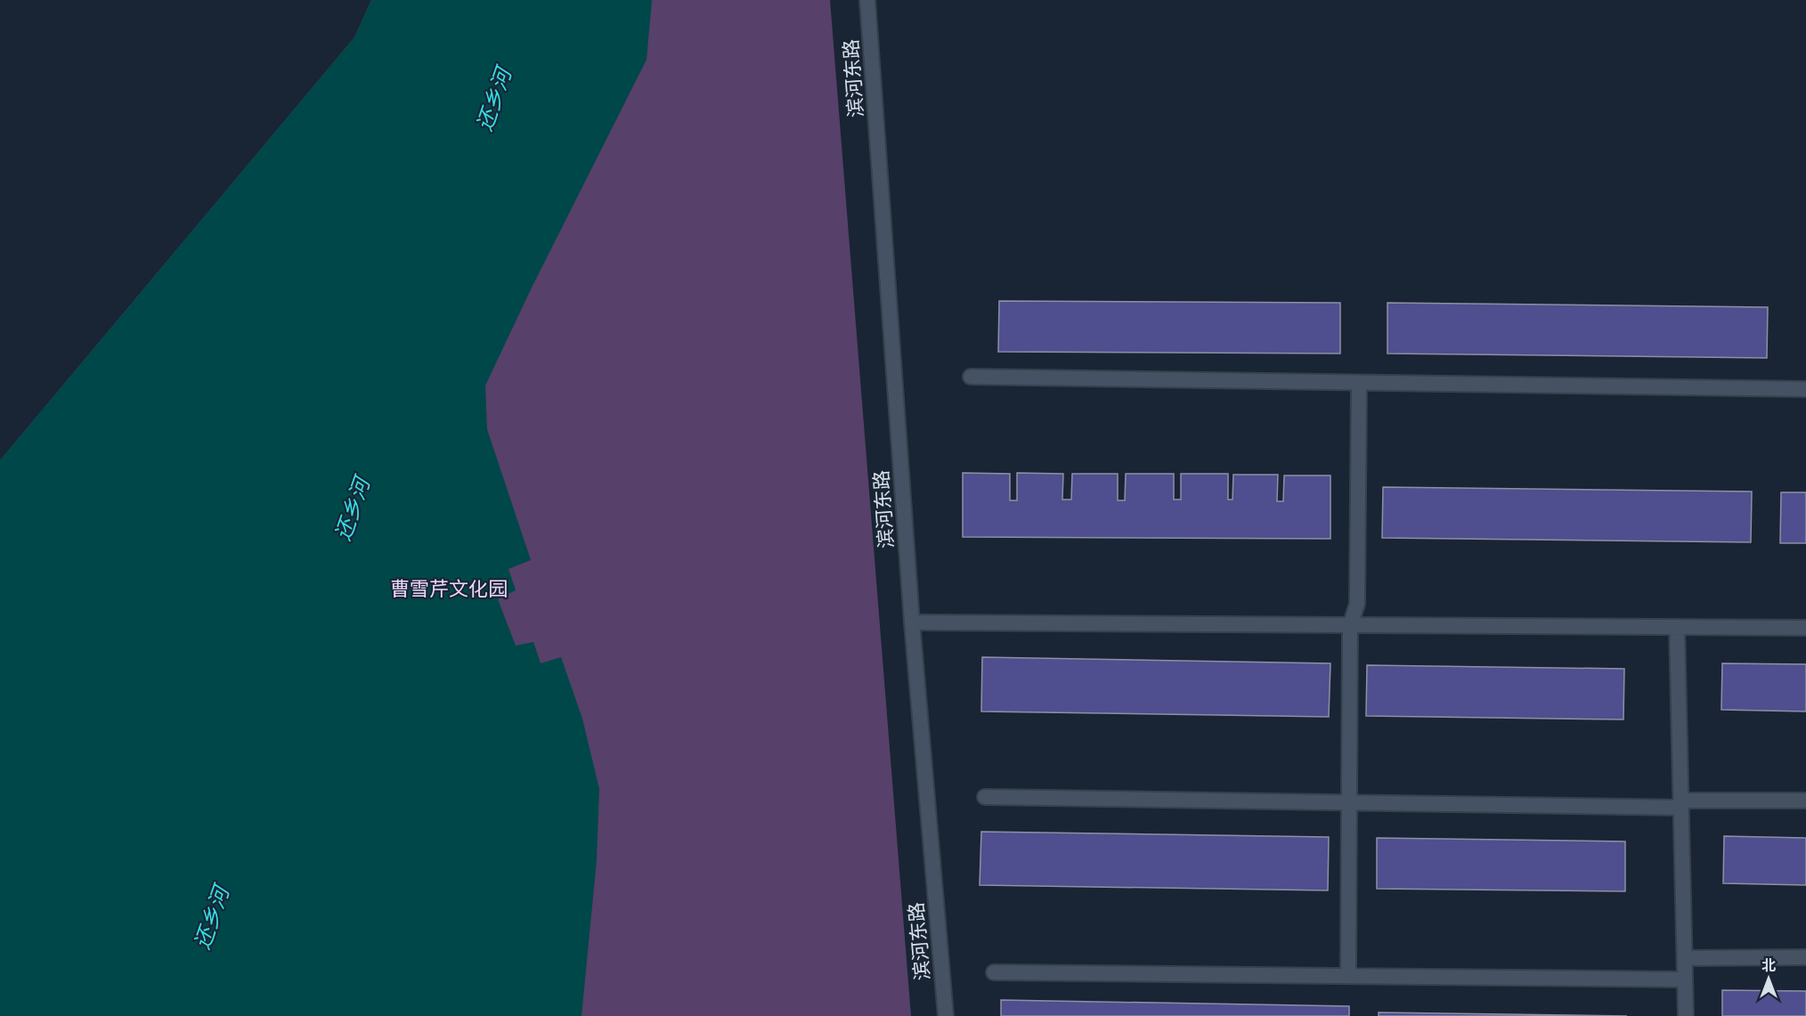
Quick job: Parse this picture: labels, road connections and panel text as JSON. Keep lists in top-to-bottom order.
{
  "streets": {
    "street": ["滨河东路"]
  },
  "water": ["还乡河"],
  "parks": ["曹雪芹文化园"],
  "north": "top"
}
